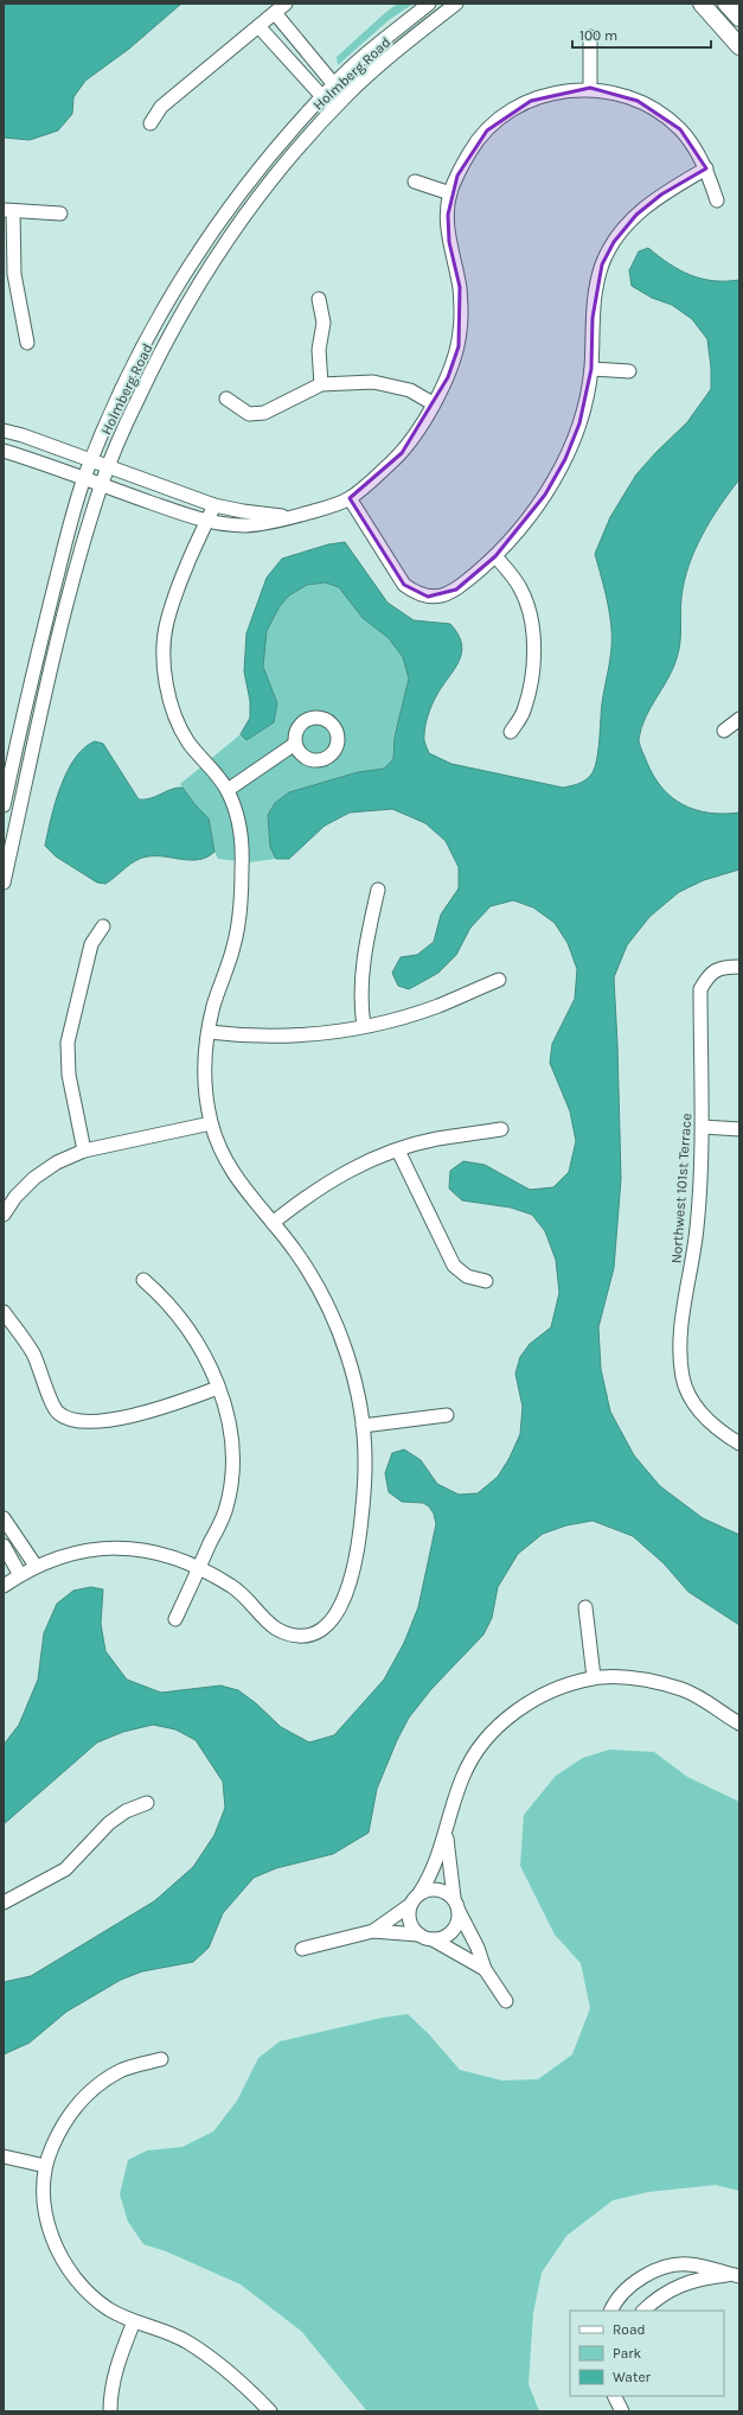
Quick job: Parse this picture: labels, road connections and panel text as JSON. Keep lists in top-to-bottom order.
{
  "streets": {
    "street": ["Holmberg Road", "Northwest 101st Terrace"]
  },
  "legend": ["Road", "Park", "Water"],
  "scale_bar": "100 m"
}
